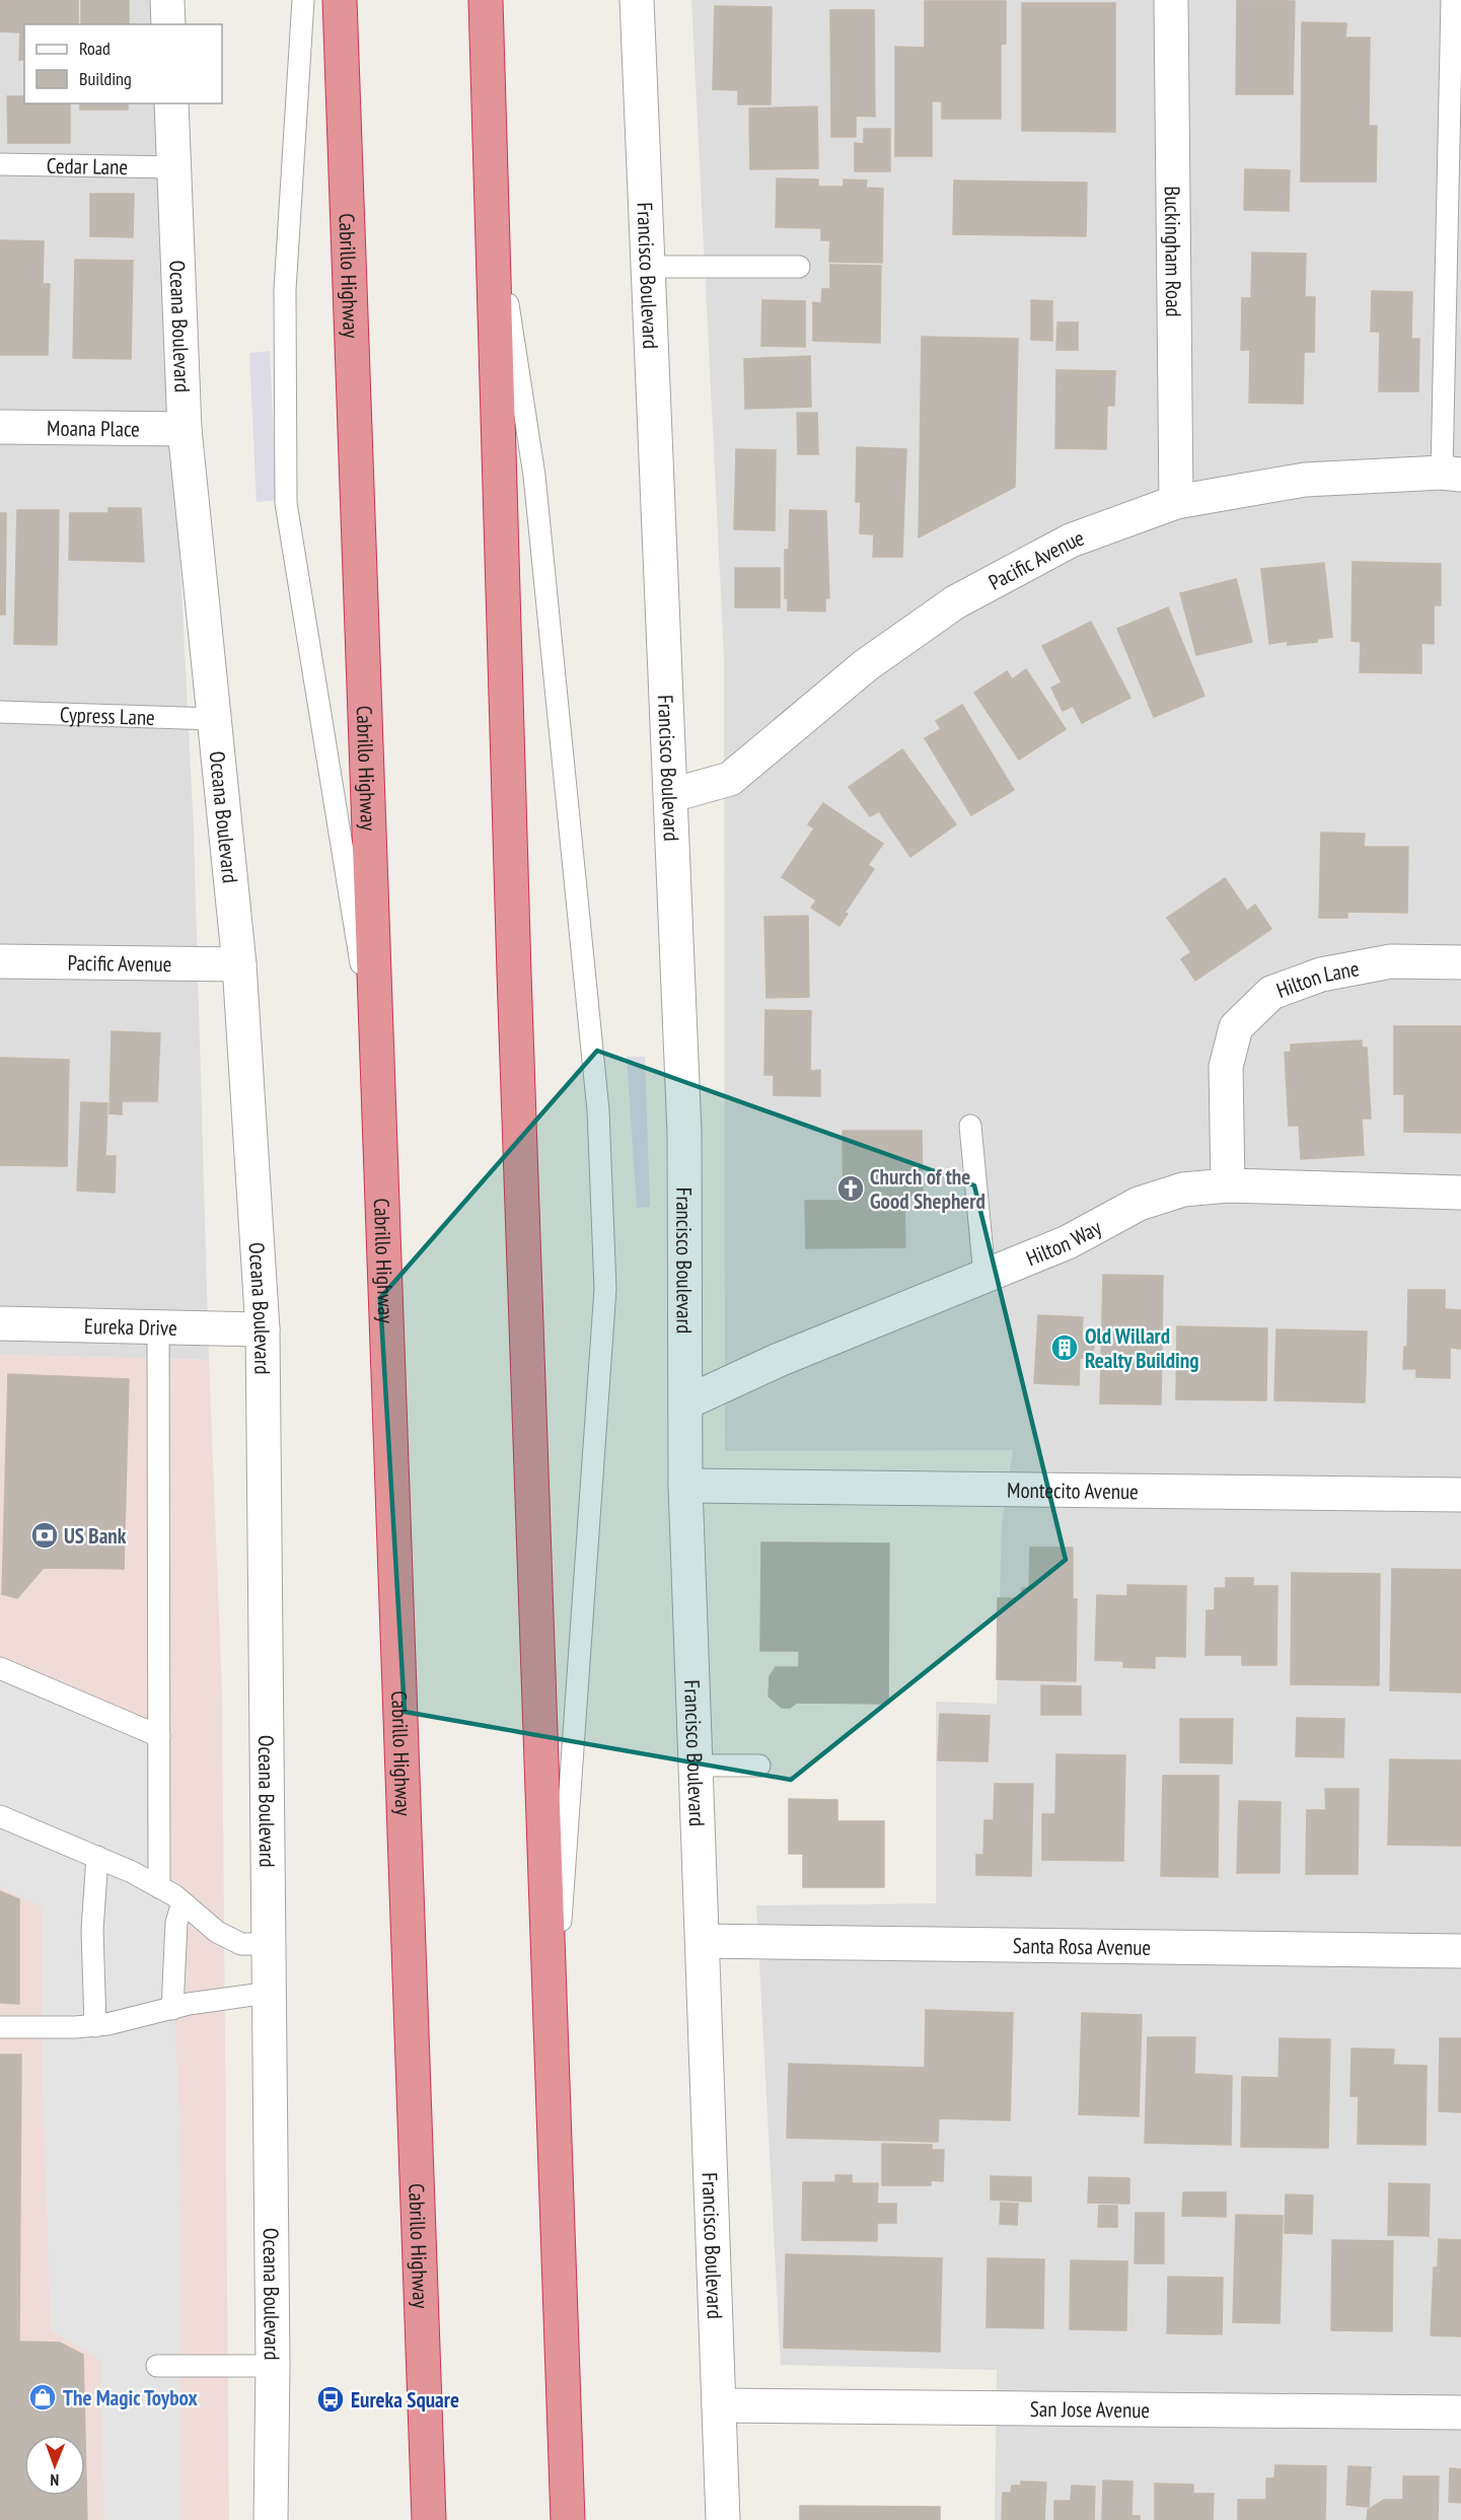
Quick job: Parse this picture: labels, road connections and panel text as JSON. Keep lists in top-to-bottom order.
{
  "streets": {
    "highway": ["Cabrillo Highway"],
    "street": [
      "Buckingham Road",
      "Francisco Boulevard",
      "Oceana Boulevard",
      "Moana Place",
      "Pacific Avenue",
      "Hilton Lane",
      "Hilton Way",
      "Eureka Drive",
      "Montecito Avenue",
      "Santa Rosa Avenue",
      "San Jose Avenue"
    ],
    "lane": ["Cedar Lane", "Cypress Lane"]
  },
  "crossings": [
    ["Cedar Lane", "Oceana Boulevard"],
    ["Buckingham Road", "Pacific Avenue"],
    ["Francisco Boulevard", "Pacific Avenue"],
    ["Francisco Boulevard", "Hilton Way"],
    ["Francisco Boulevard", "Montecito Avenue"],
    ["Francisco Boulevard", "Santa Rosa Avenue"],
    ["Francisco Boulevard", "San Jose Avenue"],
    ["Oceana Boulevard", "Moana Place"],
    ["Oceana Boulevard", "Pacific Avenue"],
    ["Oceana Boulevard", "Cypress Lane"],
    ["Oceana Boulevard", "Eureka Drive"],
    ["Hilton Lane", "Hilton Way"]
  ],
  "places": {
    "church": ["Church of the Good Shepherd"],
    "building": ["Old Willard Realty Building"],
    "bank": ["US Bank"],
    "shop": ["The Magic Toybox"],
    "bus stop": ["Eureka Square"]
  },
  "legend": ["Road", "Building"],
  "north": "bottom"
}
